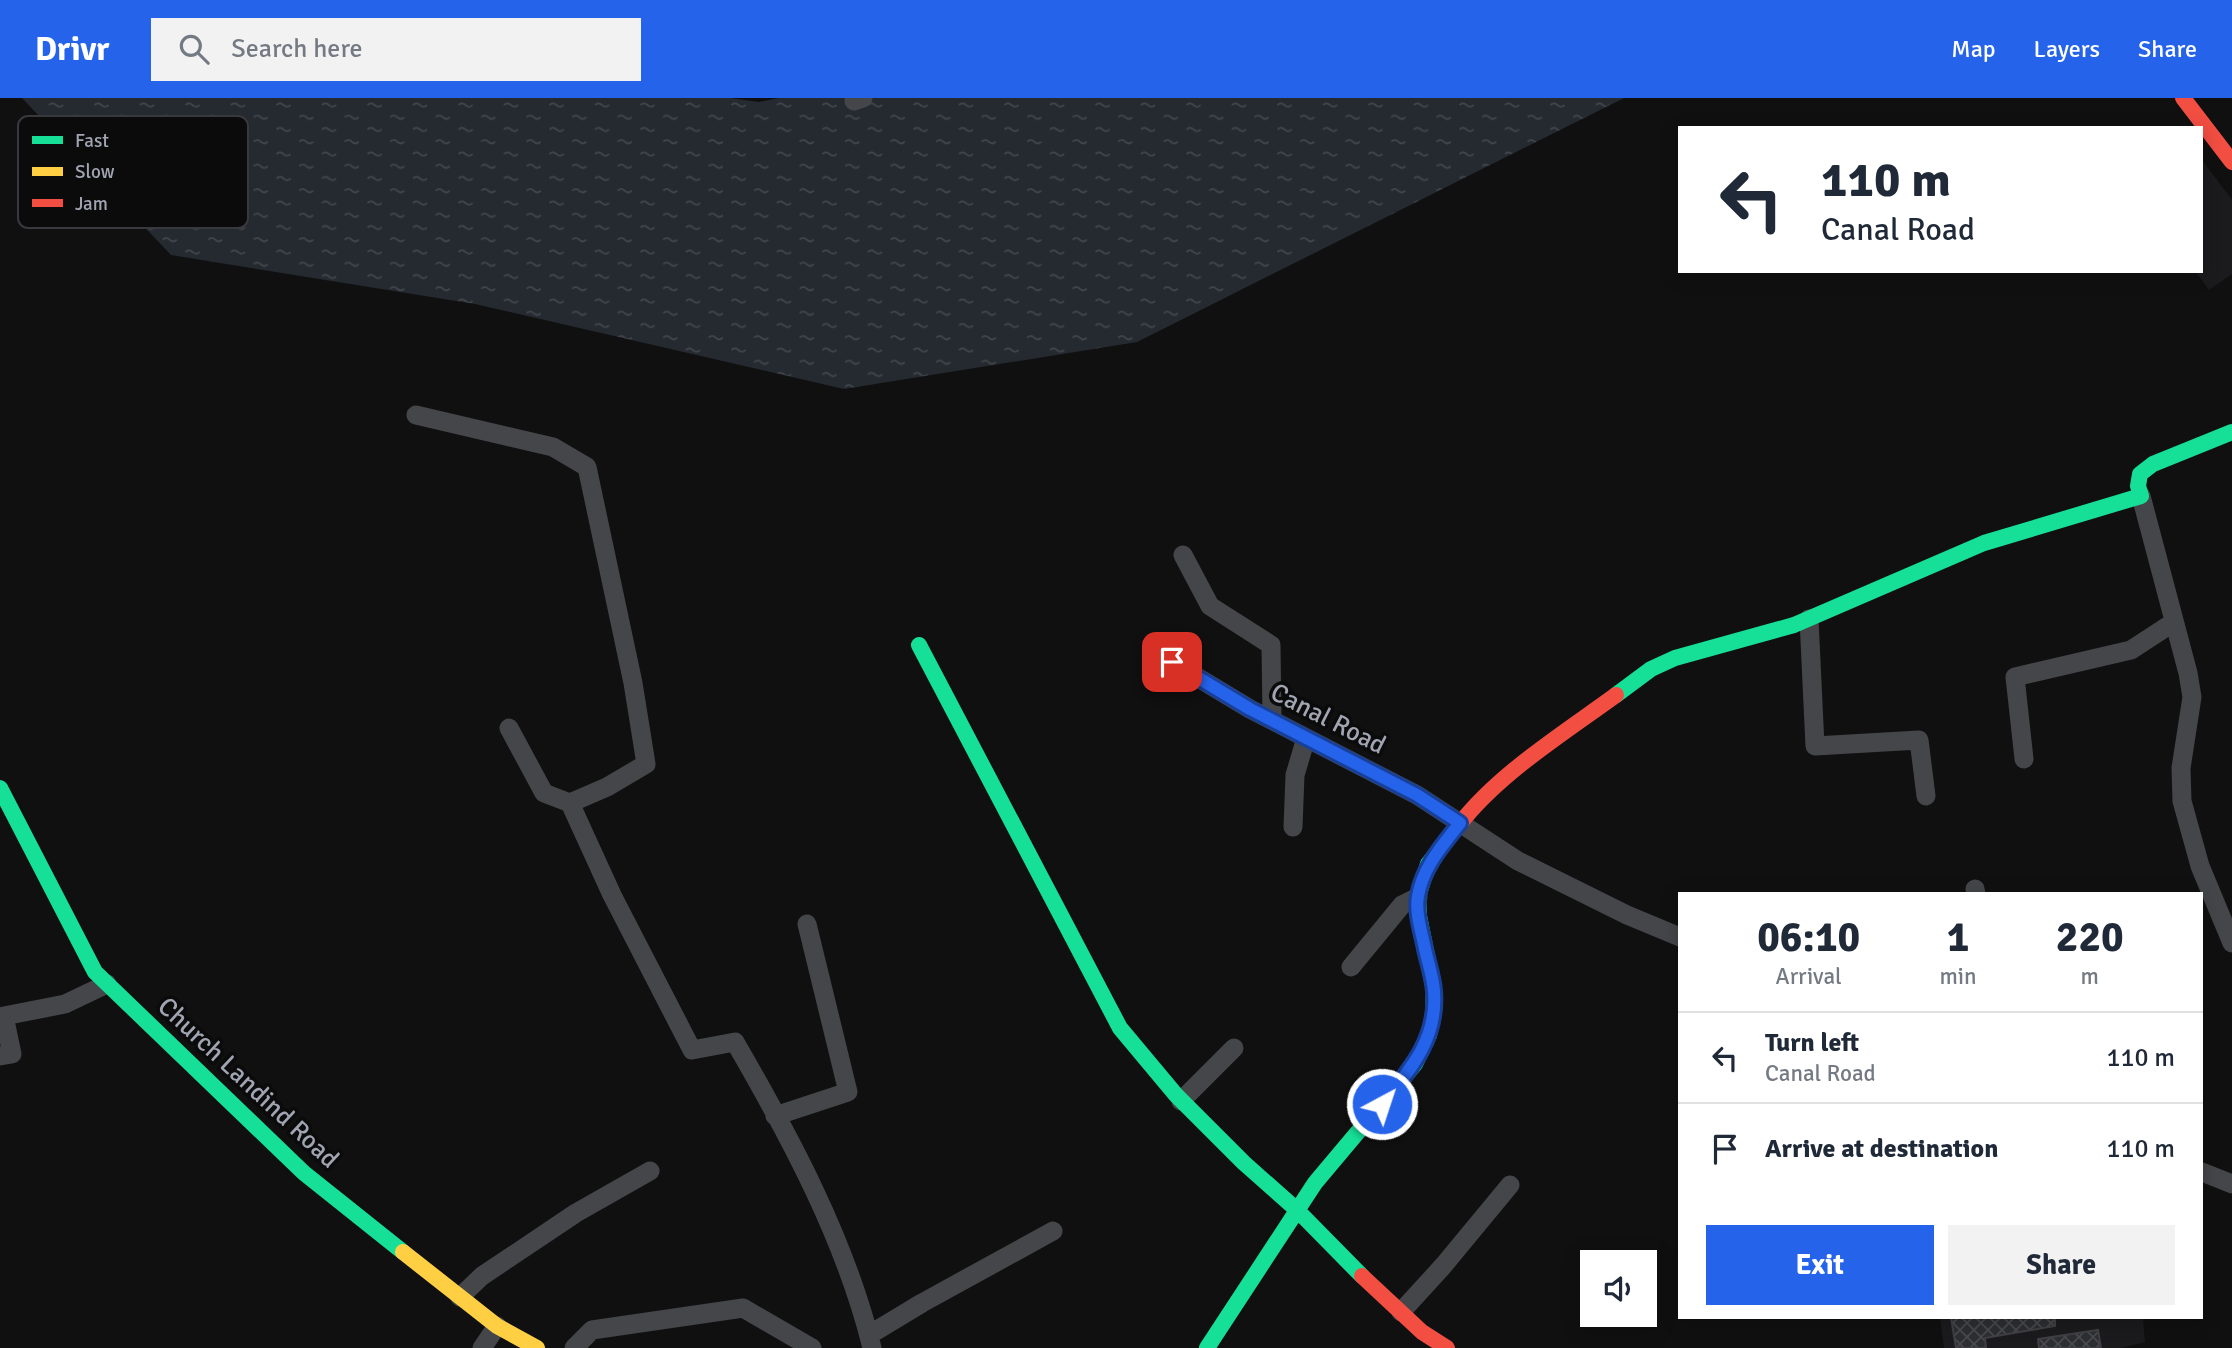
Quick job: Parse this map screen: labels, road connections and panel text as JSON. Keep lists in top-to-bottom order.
{
  "streets": {
    "street": ["Canal Road", "Church Landind Road"]
  },
  "legend": ["Fast", "Slow", "Jam"],
  "page": {
    "header": "Drivr",
    "search": "Search here",
    "nav": ["Map", "Layers", "Share"],
    "turn": ["110 m", "Canal Road"],
    "eta": [
      "06:10",
      "Arrival",
      "1",
      "min",
      "220",
      "m"
    ],
    "list": [
      {
        "name": "Turn left",
        "note": "Canal Road",
        "value": "110 m"
      },
      {
        "name": "Arrive at destination",
        "value": "110 m"
      }
    ],
    "buttons": ["Exit", "Share"]
  }
}
